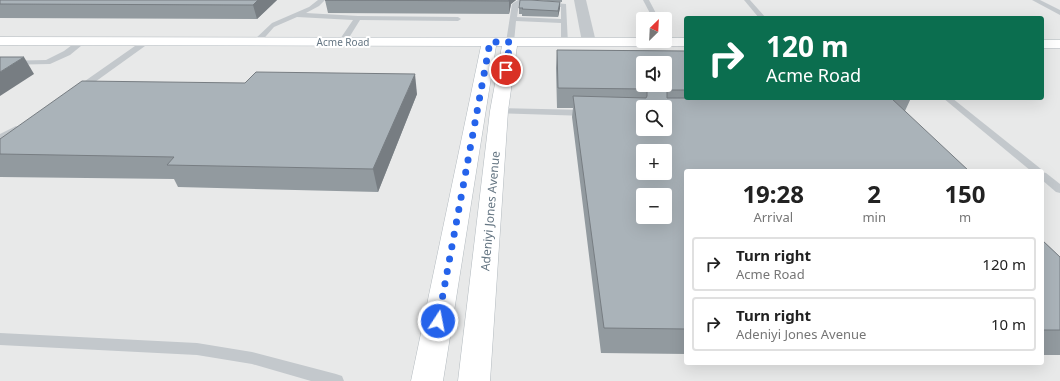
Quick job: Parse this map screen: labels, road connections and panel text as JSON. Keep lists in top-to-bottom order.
{
  "streets": {
    "street": ["Acme Road", "Adeniyi Jones Avenue"]
  },
  "crossings": [
    ["Acme Road", "Adeniyi Jones Avenue"]
  ],
  "north": "top right",
  "page": {
    "map_buttons": ["+", "−"],
    "turn": ["120 m", "Acme Road"],
    "eta": [
      "19:28",
      "Arrival",
      "2",
      "min",
      "150",
      "m"
    ],
    "list": [
      {
        "name": "Turn right",
        "note": "Acme Road",
        "value": "120 m"
      },
      {
        "name": "Turn right",
        "note": "Adeniyi Jones Avenue",
        "value": "10 m"
      }
    ]
  }
}
